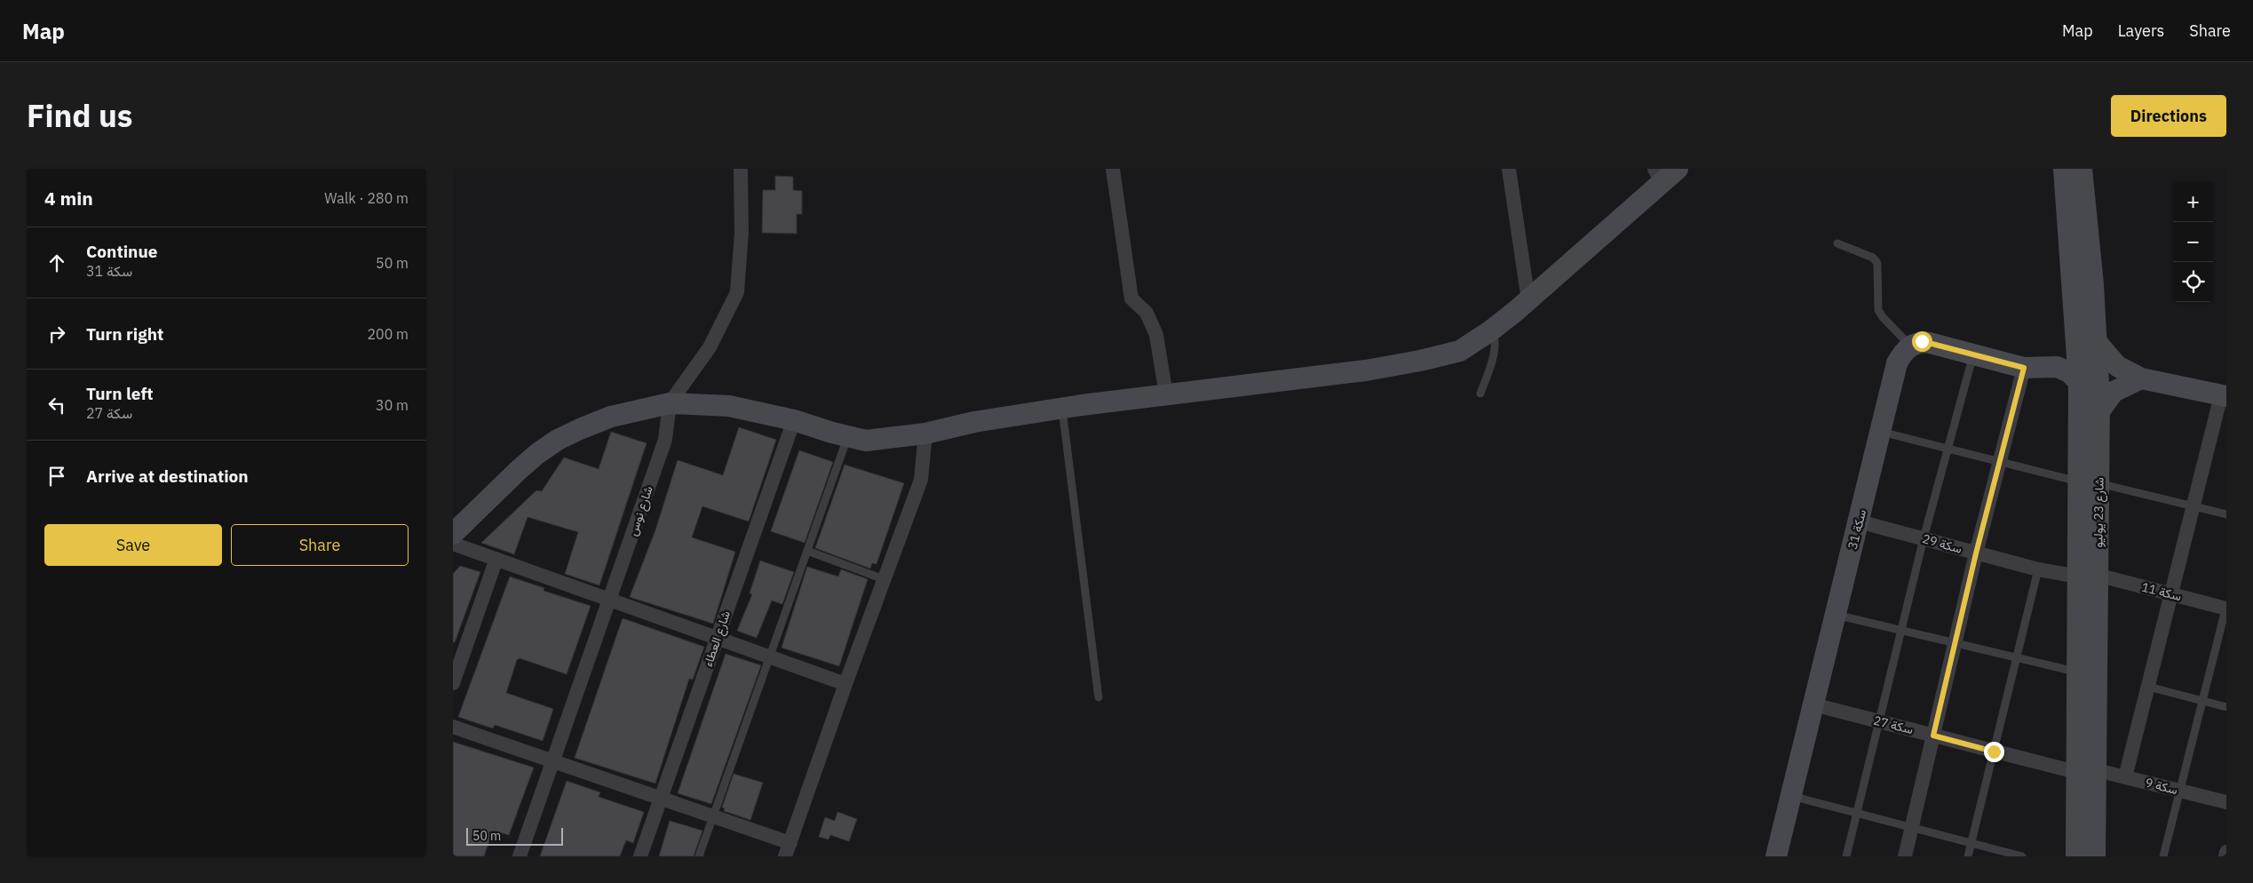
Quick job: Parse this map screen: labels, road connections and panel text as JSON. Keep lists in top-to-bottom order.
{
  "streets": {
    "street": [
      "شارع نوس",
      "شارع 23 يوليو",
      "سكة 31",
      "سكة 29",
      "سكة 11",
      "شارع العطاء",
      "سكة 27",
      "سكة 9"
    ]
  },
  "crossings": [
    ["شارع 23 يوليو", "سكة 29"],
    ["شارع 23 يوليو", "سكة 11"],
    ["شارع 23 يوليو", "سكة 27"],
    ["شارع 23 يوليو", "سكة 9"],
    ["سكة 31", "سكة 29"],
    ["سكة 31", "سكة 27"],
    ["سكة 29", "سكة 11"]
  ],
  "scale_bar": "50 m",
  "page": {
    "header": "Map",
    "nav": ["Map", "Layers", "Share"],
    "title": "Find us",
    "buttons": [
      "Directions",
      ["Save", "Share"]
    ],
    "heading": ["4 min", "Walk · 280 m"],
    "map_buttons": ["+", "−"],
    "list": [
      ["Continue", "سكة 31", "50 m"],
      ["Turn right", "200 m"],
      ["Turn left", "سكة 27", "30 m"],
      "Arrive at destination"
    ],
    "scale": "50 m"
  }
}
